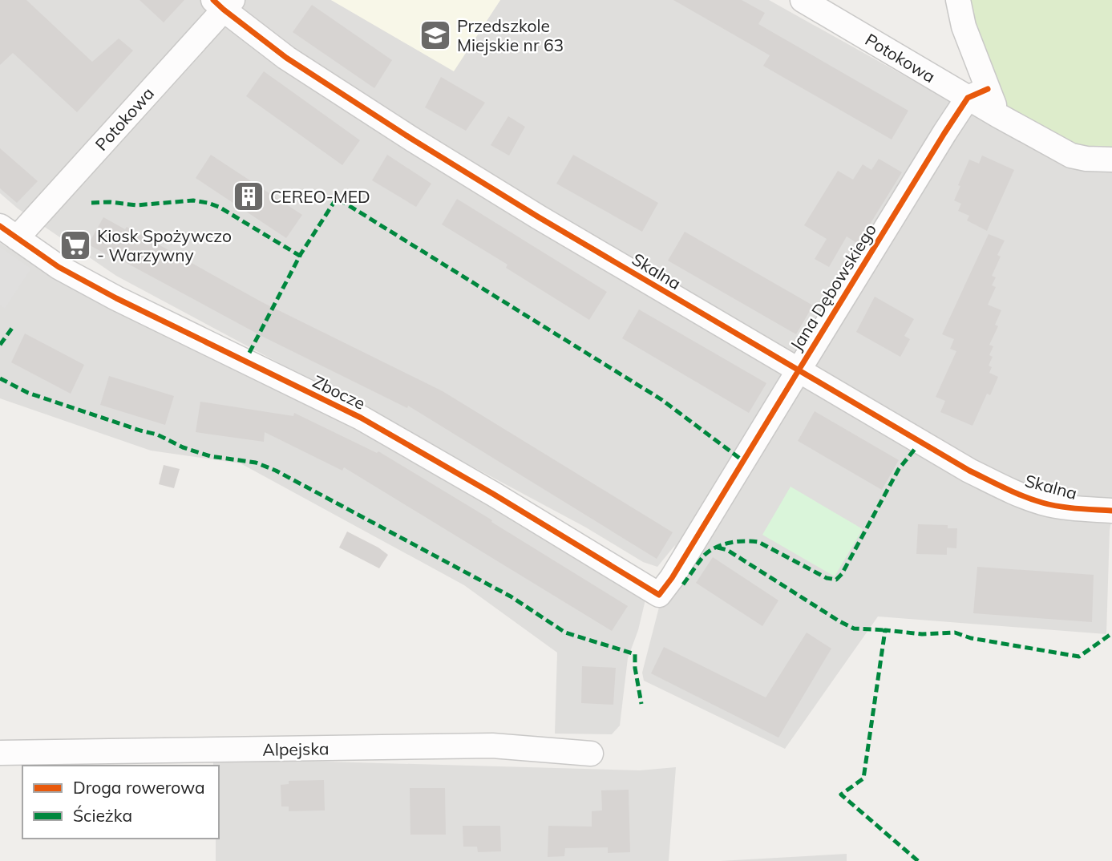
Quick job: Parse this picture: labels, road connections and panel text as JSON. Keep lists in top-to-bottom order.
{
  "streets": {
    "street": [
      "Potokowa",
      "Skalna",
      "Jana Dębowskiego",
      "Zbocze",
      "Alpejska"
    ]
  },
  "crossings": [
    ["Potokowa", "Skalna"],
    ["Potokowa", "Jana Dębowskiego"],
    ["Potokowa", "Zbocze"],
    ["Skalna", "Jana Dębowskiego"],
    ["Jana Dębowskiego", "Zbocze"]
  ],
  "places": {
    "school or university": ["Przedszkole Miejskie nr 63"],
    "building": ["CEREO-MED"],
    "supermarket": ["Kiosk Spożywczo - Warzywny"]
  },
  "legend": ["Droga rowerowa", "Ścieżka"]
}
